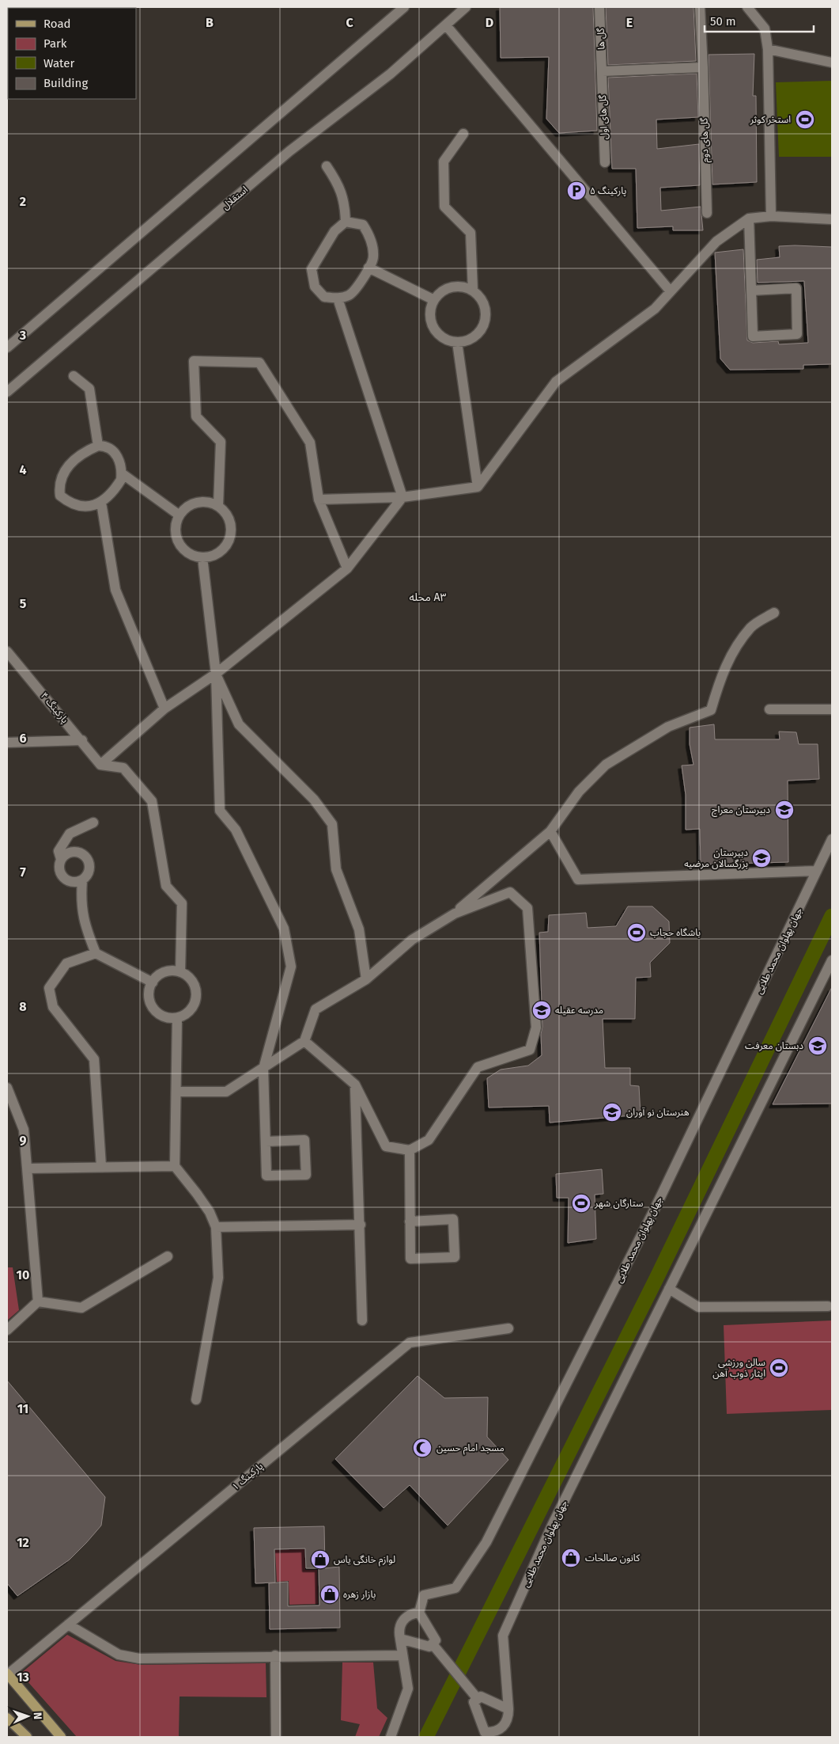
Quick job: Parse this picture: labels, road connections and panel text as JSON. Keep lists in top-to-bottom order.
{
  "streets": {
    "street": [
      "گل ها",
      "گل های اول",
      "گل های دوم",
      "استقلال",
      "پارکینگ ۴",
      "جهان پهلوان محمد طلایی",
      "پارکینگ ۱"
    ]
  },
  "crossings": [
    ["گل ها", "گل های اول"]
  ],
  "districts": ["محله A۳"],
  "places": {
    "sports": [
      "استخر کوثر",
      "باشگاه حجاب",
      "ستارگان شهر",
      "سالن ورزشی ایثار ذوب آهن"
    ],
    "parking": ["پارکینگ ۵"],
    "school or university": [
      "دبیرستان معراج",
      "دبیرستان بزرگسالان مرضیه",
      "مدرسه عقیله",
      "دبستان معرفت",
      "هنرستان نو آوران"
    ],
    "mosque": ["مسجد امام حسین"],
    "shop": ["کانون صالحات", "لوازم خانگی یاس", "بازار زهره"]
  },
  "legend": [
    "Road",
    "Park",
    "Water",
    "Building"
  ],
  "scale_bar": "50 m",
  "north": "right",
  "grid": {
    "columns": [
      "B",
      "C",
      "D",
      "E"
    ],
    "rows": [
      "2",
      "3",
      "4",
      "5",
      "6",
      "7",
      "8",
      "9",
      "10",
      "11",
      "12",
      "13"
    ]
  }
}
